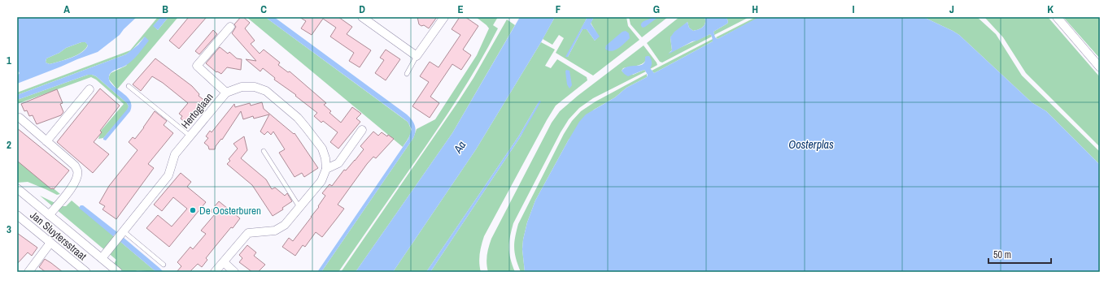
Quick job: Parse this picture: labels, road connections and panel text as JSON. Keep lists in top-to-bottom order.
{
  "streets": {
    "street": ["Hertoglaan", "Jan Sluytersstraat"]
  },
  "crossings": [
    ["Hertoglaan", "Jan Sluytersstraat"]
  ],
  "water": ["Oosterplas", "Aa"],
  "places": ["De Oosterburen"],
  "scale_bar": "50 m",
  "grid": {
    "columns": [
      "A",
      "B",
      "C",
      "D",
      "E",
      "F",
      "G",
      "H",
      "I",
      "J",
      "K"
    ],
    "rows": ["1", "2", "3"]
  }
}
